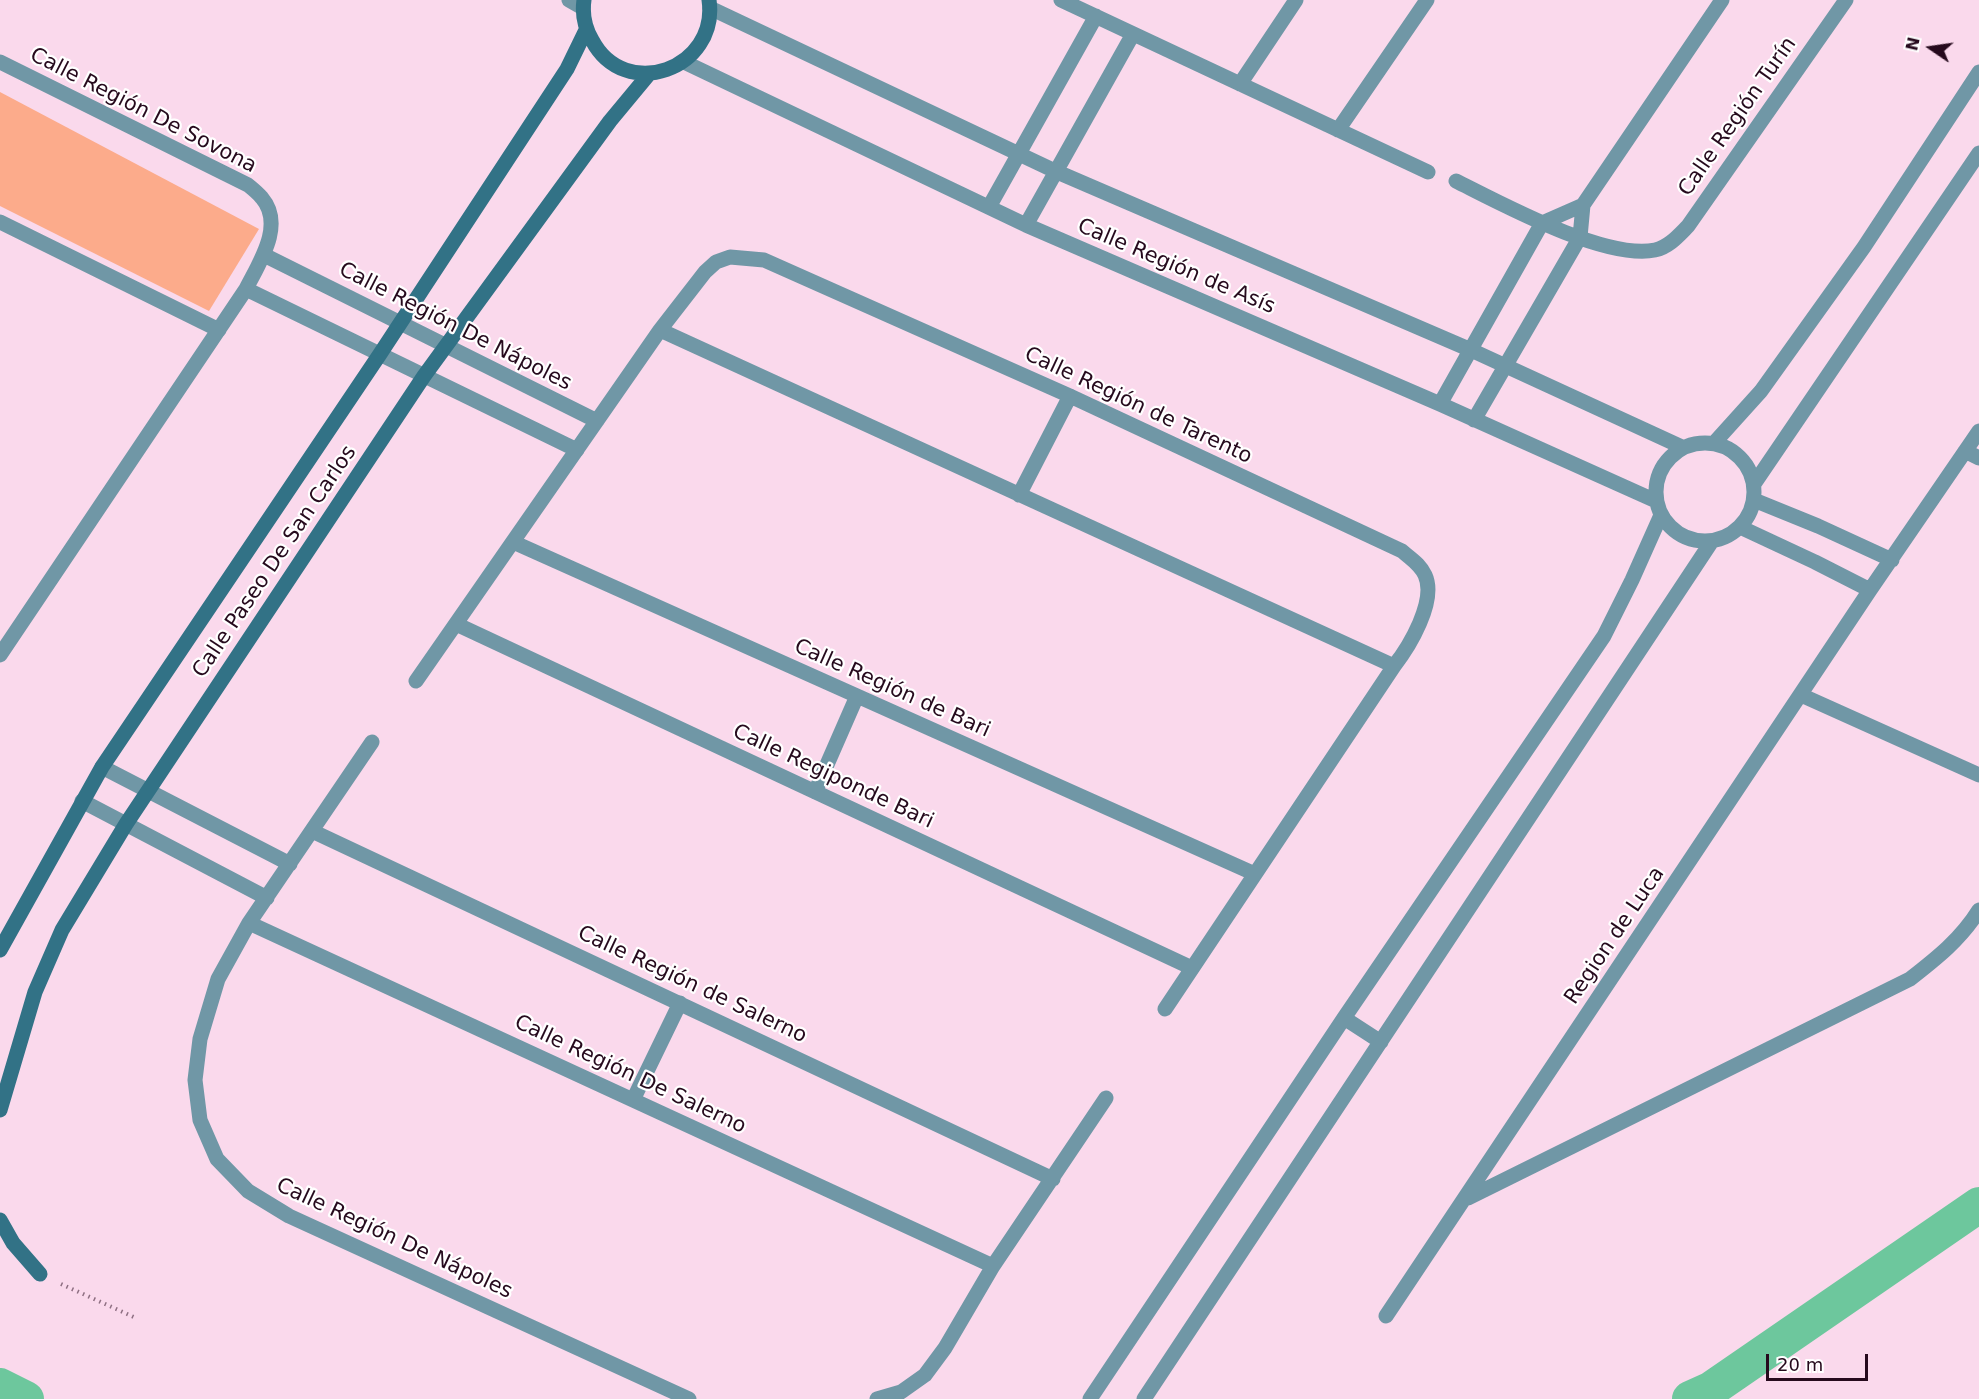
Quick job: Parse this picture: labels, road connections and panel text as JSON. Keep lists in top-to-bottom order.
{
  "streets": {
    "street": [
      "Calle Región De Sovona",
      "Calle Región Turín",
      "Calle Región de Asís",
      "Calle Región De Nápoles",
      "Calle Región de Tarento",
      "Calle Paseo De San Carlos",
      "Calle Región de Bari",
      "Calle Regiponde Bari",
      "Region de Luca",
      "Calle Región de Salerno",
      "Calle Región De Salerno"
    ]
  },
  "crossings": [
    ["Calle Región De Sovona", "Calle Región De Nápoles"],
    ["Calle Región De Nápoles", "Calle Paseo De San Carlos"],
    ["Calle Región De Nápoles", "Calle Región de Salerno"],
    ["Calle Región De Nápoles", "Calle Región De Salerno"],
    ["Calle Región de Tarento", "Calle Región de Bari"],
    ["Calle Región de Tarento", "Calle Regiponde Bari"]
  ],
  "scale_bar": "20 m",
  "north": "left"
}
